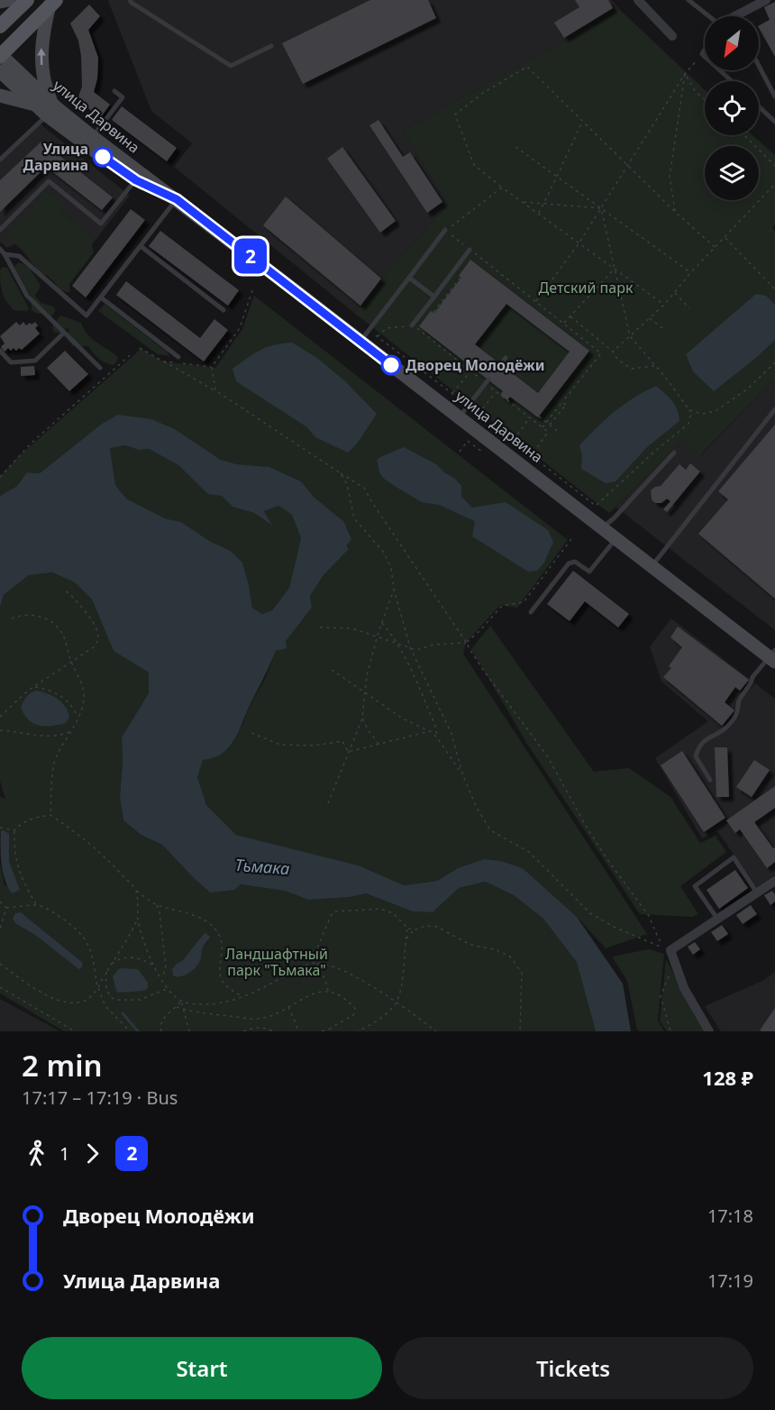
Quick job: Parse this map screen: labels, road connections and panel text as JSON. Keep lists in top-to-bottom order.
{
  "streets": {
    "main road": ["улица Дарвина"]
  },
  "water": ["Тьмака"],
  "parks": ["Детский парк", "Ландшафтный парк \"Тьмака\""],
  "places": ["Улица Дарвина", "Дворец Молодёжи"],
  "lines": ["bus line 2"],
  "north": "bottom left",
  "page": {
    "on_map": "2",
    "heading": ["2 min", "17:17 – 17:19 · Bus", "128 ₽"],
    "legs": ["1", "2"],
    "list": [
      {
        "name": "Дворец Молодёжи",
        "value": "17:18"
      },
      {
        "name": "Улица Дарвина",
        "value": "17:19"
      }
    ],
    "buttons": ["Start", "Tickets"]
  }
}
